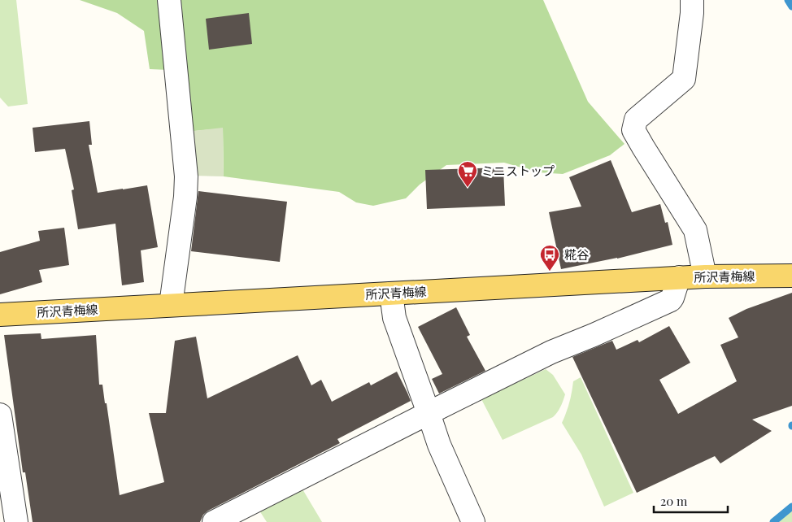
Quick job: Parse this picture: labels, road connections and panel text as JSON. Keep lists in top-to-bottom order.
{
  "streets": {
    "main road": ["所沢青梅線"]
  },
  "places": {
    "supermarket": ["ミニストップ"],
    "bus stop": ["糀谷"]
  },
  "scale_bar": "20 m"
}
